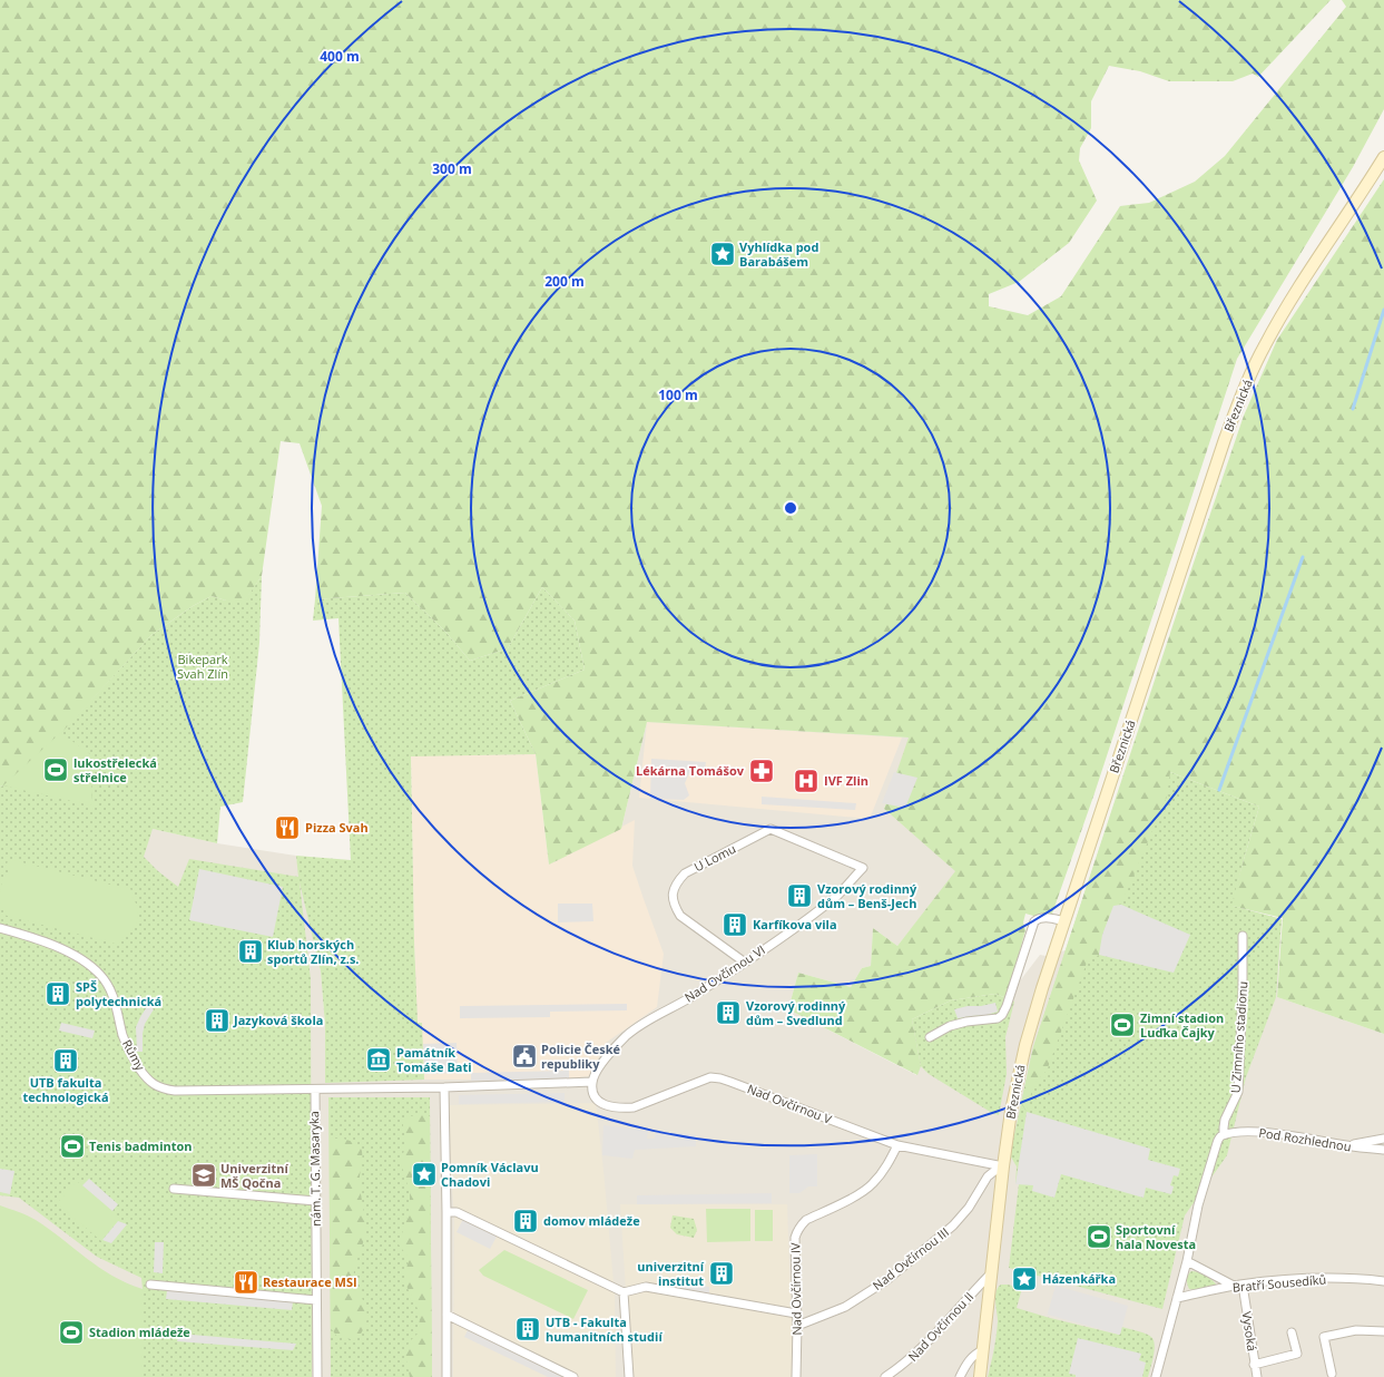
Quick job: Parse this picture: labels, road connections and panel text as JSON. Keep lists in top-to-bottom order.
{
  "streets": {
    "main road": ["Březnická"],
    "street": [
      "U Lomu",
      "Nad Ovčírnou VI",
      "U Zimního stadionu",
      "Růmy",
      "Nad Ovčírnou V",
      "Pod Rozhlednou",
      "nám. T. G. Masaryka",
      "Nad Ovčírnou III",
      "Bratří Sousedíků",
      "Nad Ovčírnou IV",
      "Nad Ovčírnou II",
      "Vysoká"
    ]
  },
  "crossings": [
    ["Březnická", "Nad Ovčírnou V"],
    ["Březnická", "Nad Ovčírnou III"],
    ["Březnická", "Nad Ovčírnou II"],
    ["U Lomu", "Nad Ovčírnou VI"],
    ["Nad Ovčírnou VI", "Nad Ovčírnou V"],
    ["U Zimního stadionu", "Pod Rozhlednou"],
    ["Růmy", "nám. T. G. Masaryka"],
    ["Nad Ovčírnou V", "Nad Ovčírnou III"],
    ["Nad Ovčírnou V", "Nad Ovčírnou IV"],
    ["Nad Ovčírnou III", "Nad Ovčírnou IV"],
    ["Bratří Sousedíků", "Vysoká"]
  ],
  "parks": ["Bikepark Svah Zlín"],
  "places": {
    "place": ["Vyhlídka pod Barabášem", "Pomník Václavu Chadovi", "Házenkářka"],
    "sports": [
      "lukostřelecká střelnice",
      "Zimní stadion Luďka Čajky",
      "Tenis badminton",
      "Sportovní hala Novesta",
      "Stadion mládeže"
    ],
    "pharmacy": ["Lékárna Tomášov"],
    "hospital": ["IVF Zlin"],
    "restaurant": ["Pizza Svah", "Restaurace MSI"],
    "building": [
      "Vzorový rodinný dům – Benš-Jech",
      "Karfíkova vila",
      "Klub horských sportů Zlín, z.s.",
      "SPŠ polytechnická",
      "Vzorový rodinný dům – Svedlund",
      "Jazyková škola",
      "UTB fakulta technologická",
      "domov mládeže",
      "univerzitní institut",
      "UTB - Fakulta humanitních studií"
    ],
    "public building": ["Policie České republiky"],
    "museum": ["Památník Tomáše Bati"],
    "school or university": ["Univerzitní MŠ Qočna"]
  },
  "rings": [
    "400 m",
    "300 m",
    "200 m",
    "100 m"
  ]
}
